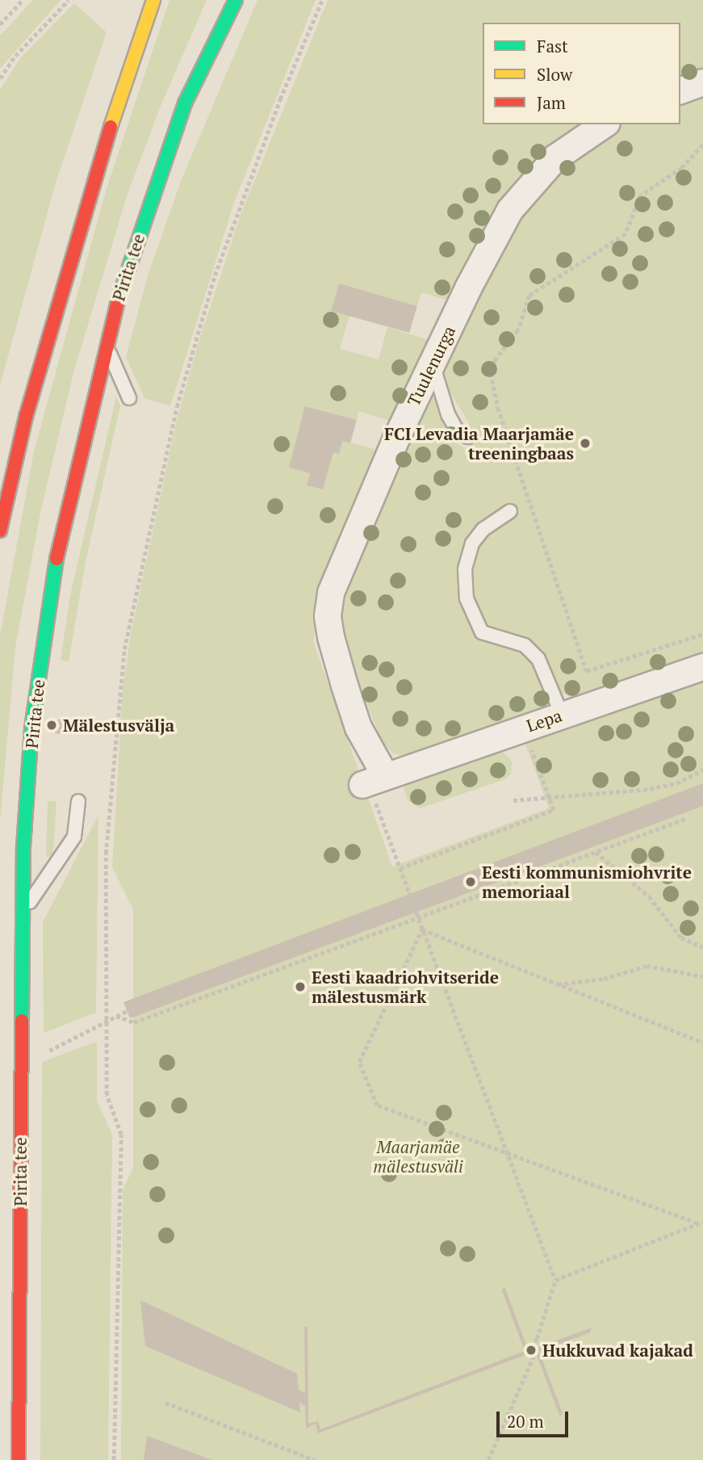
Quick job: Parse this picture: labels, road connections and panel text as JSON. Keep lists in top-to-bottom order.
{
  "streets": {
    "main road": ["Pirita tee"],
    "street": ["Tuulenurga", "Lepa"]
  },
  "crossings": [
    ["Tuulenurga", "Lepa"]
  ],
  "parks": ["Maarjamäe mälestusväli"],
  "places": [
    "FCI Levadia Maarjamäe treeningbaas",
    "Mälestusvälja",
    "Eesti kommunismiohvrite memoriaal",
    "Eesti kaadriohvitseride mälestusmärk",
    "Hukkuvad kajakad"
  ],
  "legend": ["Fast", "Slow", "Jam"],
  "scale_bar": "20 m"
}
